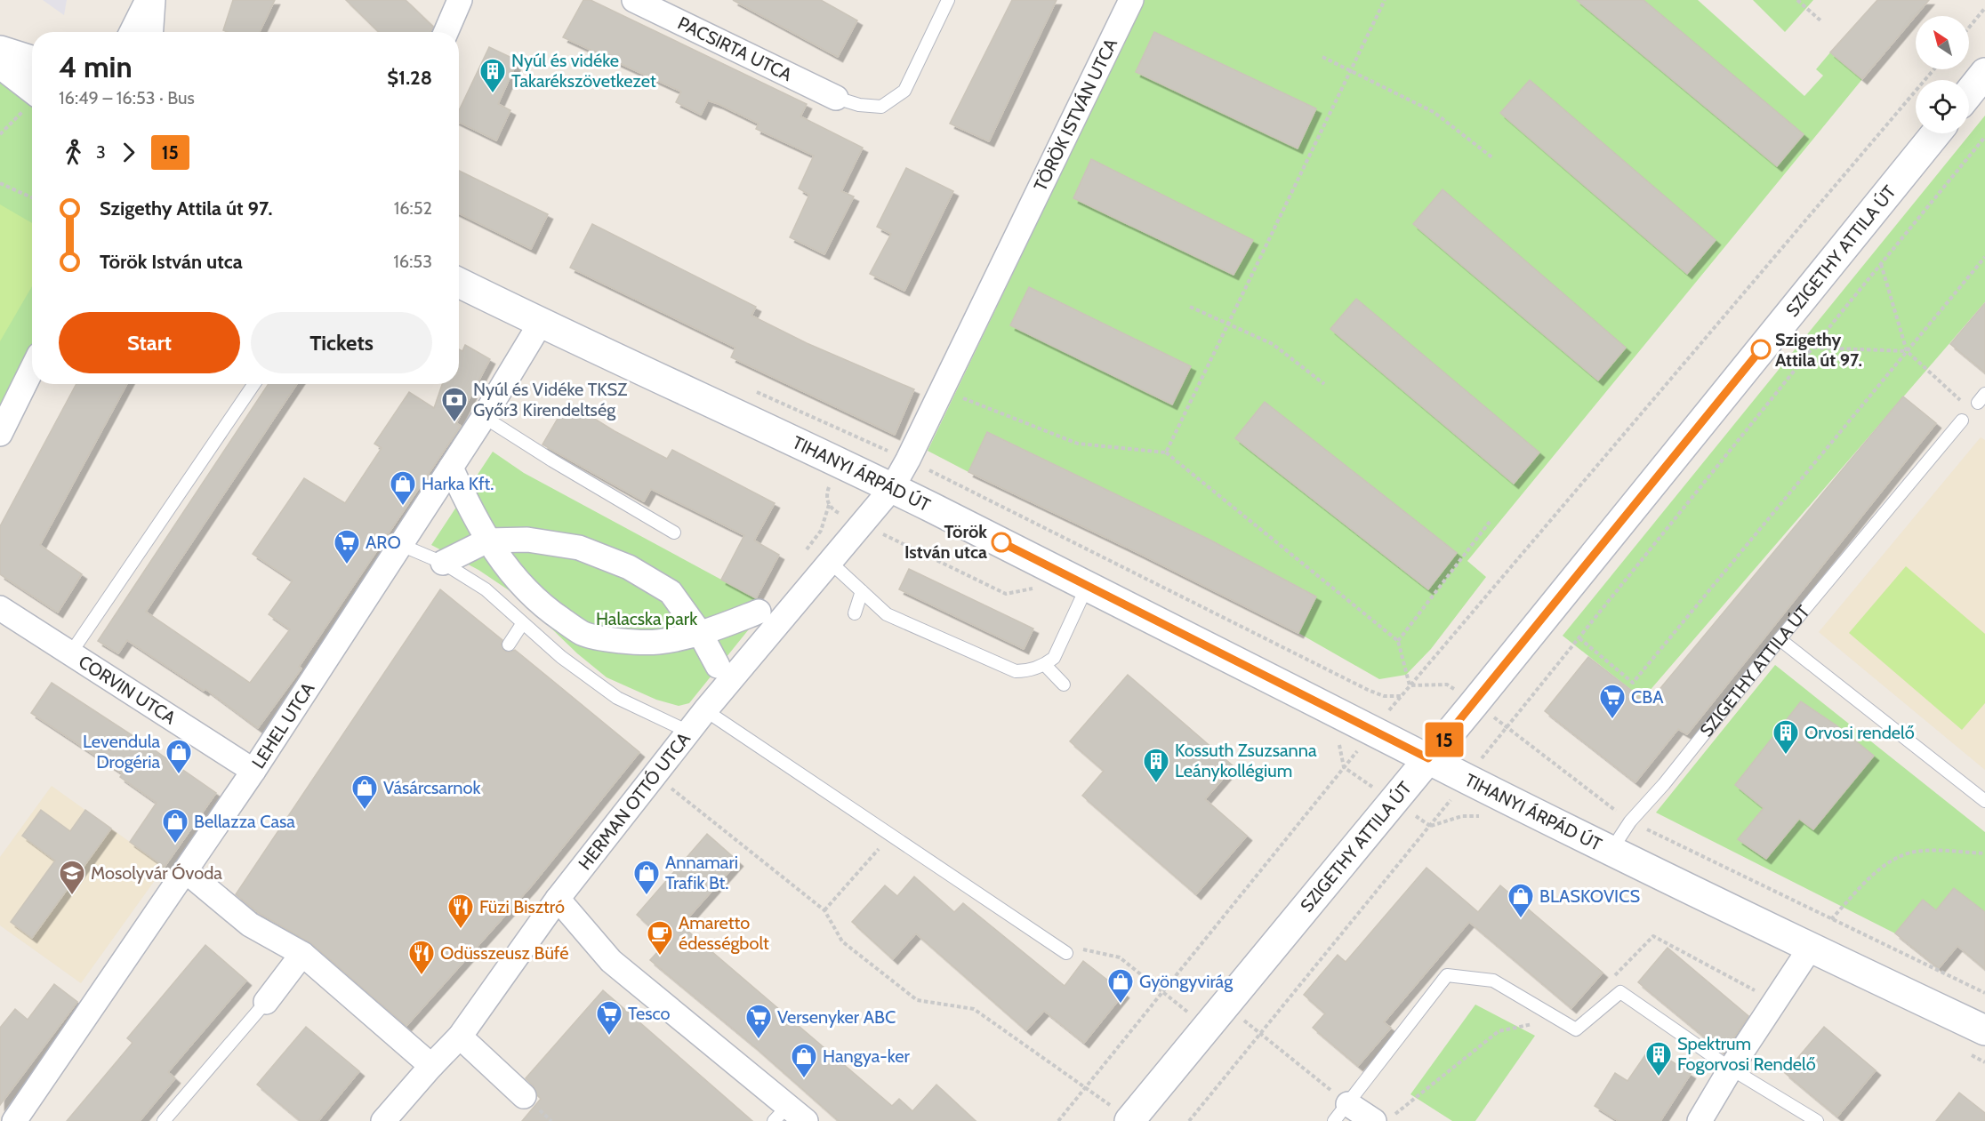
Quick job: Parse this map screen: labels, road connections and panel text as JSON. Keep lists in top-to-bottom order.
{
  "streets": {
    "street": [
      "PACSIRTA UTCA",
      "TÖRÖK ISTVÁN UTCA",
      "SZIGETHY ATTILA ÚT",
      "TIHANYI ÁRPÁD ÚT",
      "CORVIN UTCA",
      "LEHEL UTCA",
      "HERMAN OTTÓ UTCA"
    ]
  },
  "crossings": [
    ["TÖRÖK ISTVÁN UTCA", "TIHANYI ÁRPÁD ÚT"],
    ["TÖRÖK ISTVÁN UTCA", "HERMAN OTTÓ UTCA"],
    ["SZIGETHY ATTILA ÚT", "TIHANYI ÁRPÁD ÚT"],
    ["TIHANYI ÁRPÁD ÚT", "LEHEL UTCA"],
    ["TIHANYI ÁRPÁD ÚT", "HERMAN OTTÓ UTCA"],
    ["CORVIN UTCA", "LEHEL UTCA"]
  ],
  "parks": ["Halacska park"],
  "places": {
    "building": [
      "Nyúl és vidéke Takarékszövetkezet",
      "Orvosi rendelő",
      "Kossuth Zsuzsanna Leánykollégium",
      "Spektrum Fogorvosi Rendelő"
    ],
    "other": ["Szigethy Attila út 97.", "Török István utca"],
    "bank": ["Nyúl és Vidéke TKSZ Győr3 Kirendeltség"],
    "shop": [
      "Harka Kft.",
      "Levendula Drogéria",
      "Vásárcsarnok",
      "Bellazza Casa",
      "Annamari Trafik Bt.",
      "BLASKOVICS",
      "Gyöngyvirág",
      "Hangya-ker"
    ],
    "supermarket": [
      "ARO",
      "CBA",
      "Tesco",
      "Versenyker ABC"
    ],
    "school or university": ["Mosolyvár Óvoda"],
    "restaurant": ["Füzi Bisztró", "Odüsszeusz Büfé"],
    "cafe": ["Amaretto édességbolt"]
  },
  "lines": ["bus line 15"],
  "north": "top left",
  "page": {
    "on_map": "15",
    "heading": ["4 min", "16:49 – 16:53 · Bus", "$1.28"],
    "legs": ["3", "15"],
    "list": [
      {
        "name": "Szigethy Attila út 97.",
        "value": "16:52"
      },
      {
        "name": "Török István utca",
        "value": "16:53"
      }
    ],
    "buttons": ["Start", "Tickets"]
  }
}
